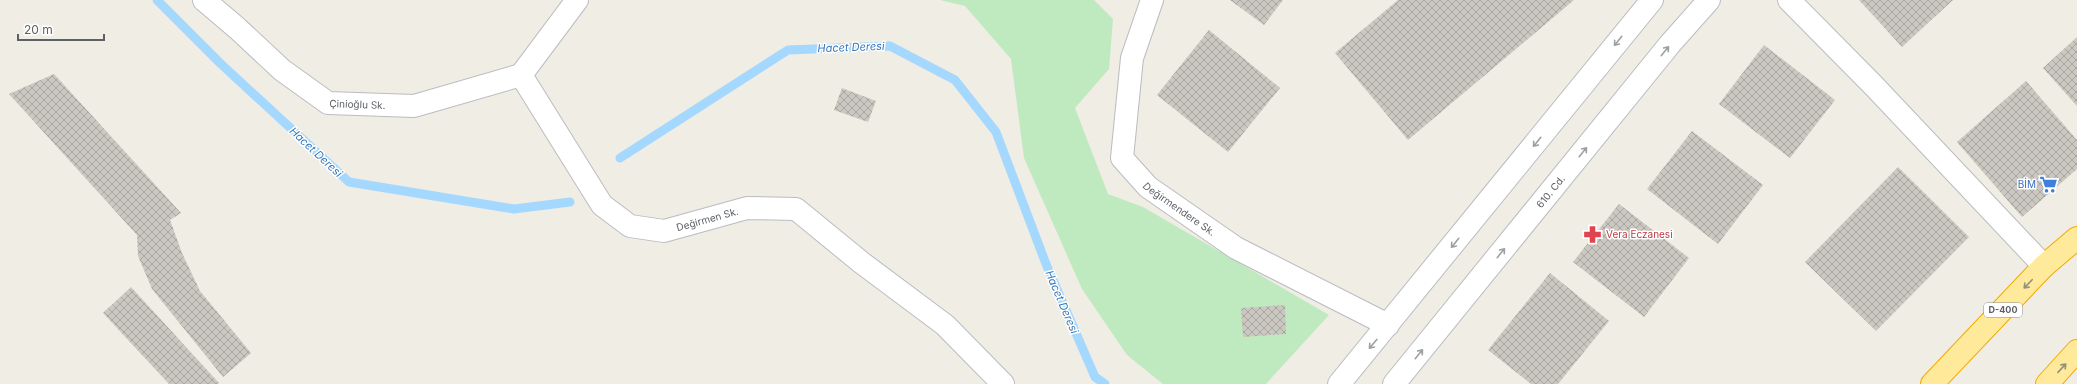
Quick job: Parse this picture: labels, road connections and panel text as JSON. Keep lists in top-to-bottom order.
{
  "streets": {
    "highway": ["D-400"],
    "street": [
      "Çinioğlu Sk.",
      "610. Cd.",
      "Değirmendere Sk.",
      "Değirmen Sk."
    ]
  },
  "crossings": [
    ["Çinioğlu Sk.", "Değirmen Sk."]
  ],
  "water": ["Hacet Deresi"],
  "places": {
    "supermarket": ["BİM"],
    "pharmacy": ["Vera Eczanesi"]
  },
  "scale_bar": "20 m"
}
